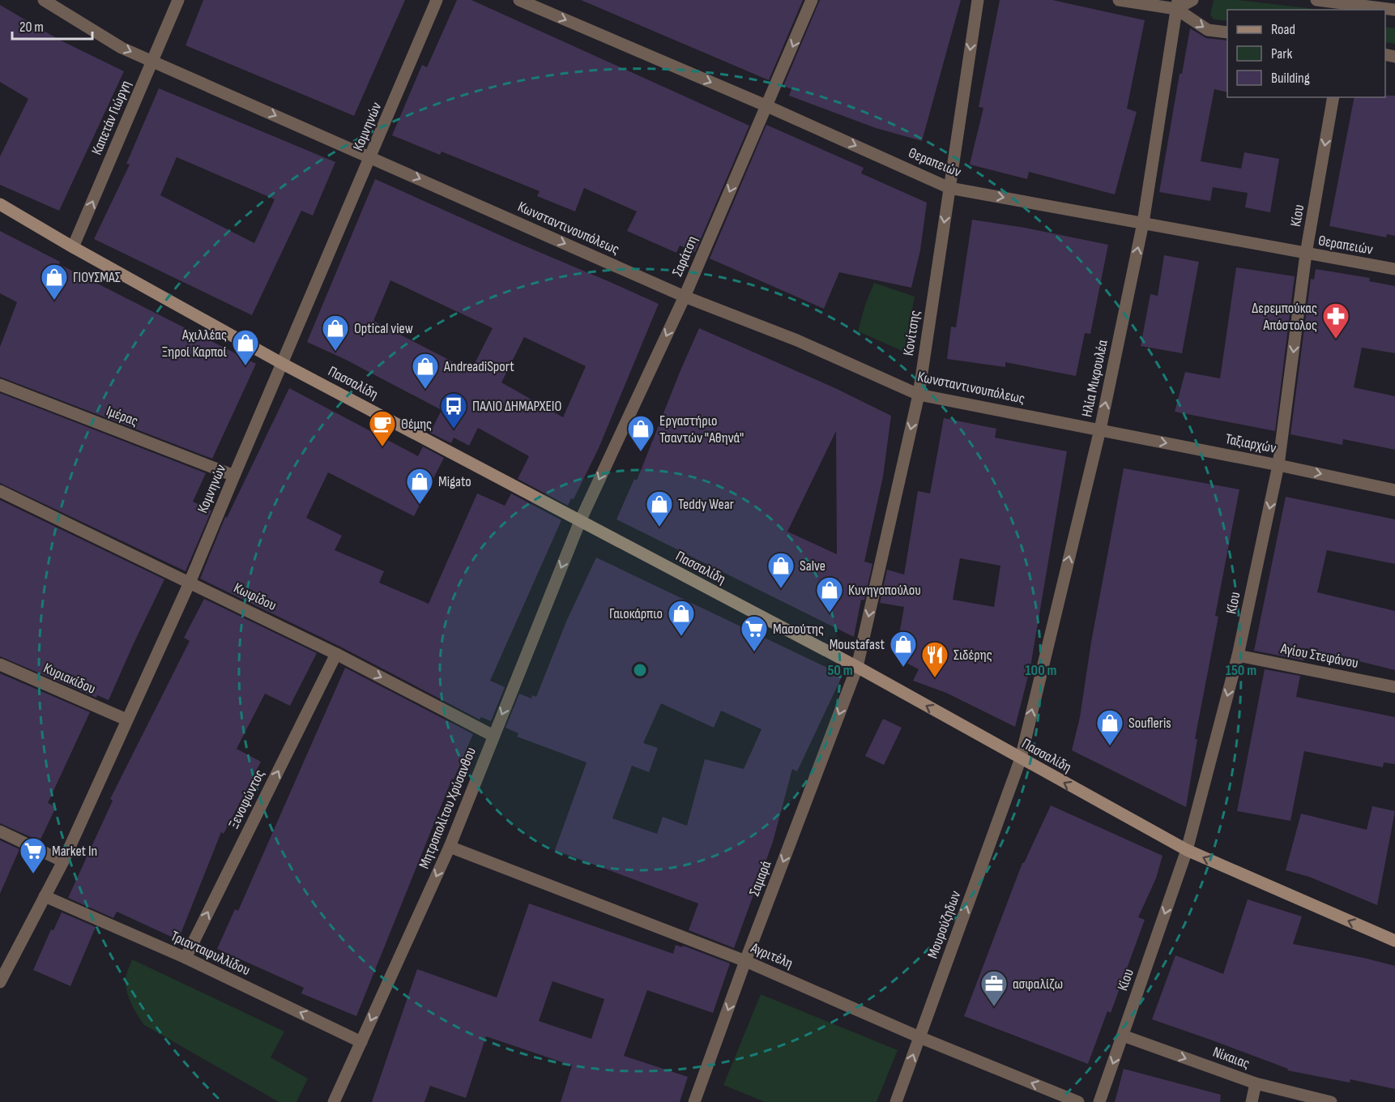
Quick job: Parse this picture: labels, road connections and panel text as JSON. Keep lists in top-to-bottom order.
{
  "streets": {
    "main road": ["Πασσαλίδη"],
    "street": [
      "Καπετάν Γιώργη",
      "Κομνηνών",
      "Θεραπειών",
      "Κίου",
      "Κωνσταντινουπόλεως",
      "Σαράτση",
      "Κονίτσης",
      "Ηλία Μικρουλέα",
      "Ιμέρας",
      "Ταξιαρχών",
      "Κωφίδου",
      "Αγίου Στεφάνου",
      "Κυριακίδου",
      "Ξενοφώντος",
      "Μητροπολίτου Χρύσανθου",
      "Σαμαρά",
      "Μουρούζηδων",
      "Τριανταφυλλίδου",
      "Αγριτέλη",
      "Νίκαιας"
    ]
  },
  "crossings": [
    ["Καπετάν Γιώργη", "Κωνσταντινουπόλεως"],
    ["Καπετάν Γιώργη", "Πασσαλίδη"],
    ["Κομνηνών", "Κωνσταντινουπόλεως"],
    ["Κομνηνών", "Πασσαλίδη"],
    ["Κομνηνών", "Ιμέρας"],
    ["Κομνηνών", "Κωφίδου"],
    ["Κομνηνών", "Κυριακίδου"],
    ["Κομνηνών", "Τριανταφυλλίδου"],
    ["Θεραπειών", "Κίου"],
    ["Θεραπειών", "Σαράτση"],
    ["Θεραπειών", "Κονίτσης"],
    ["Θεραπειών", "Ηλία Μικρουλέα"],
    ["Κίου", "Πασσαλίδη"],
    ["Κίου", "Ταξιαρχών"],
    ["Κίου", "Αγίου Στεφάνου"],
    ["Κίου", "Νίκαιας"],
    ["Κωνσταντινουπόλεως", "Σαράτση"],
    ["Κωνσταντινουπόλεως", "Κονίτσης"],
    ["Κωνσταντινουπόλεως", "Ηλία Μικρουλέα"],
    ["Κωνσταντινουπόλεως", "Ταξιαρχών"],
    ["Σαράτση", "Πασσαλίδη"],
    ["Σαράτση", "Μητροπολίτου Χρύσανθου"],
    ["Κονίτσης", "Πασσαλίδη"],
    ["Κονίτσης", "Σαμαρά"],
    ["Ηλία Μικρουλέα", "Πασσαλίδη"],
    ["Ηλία Μικρουλέα", "Ταξιαρχών"],
    ["Ηλία Μικρουλέα", "Μουρούζηδων"],
    ["Πασσαλίδη", "Μητροπολίτου Χρύσανθου"],
    ["Πασσαλίδη", "Σαμαρά"],
    ["Πασσαλίδη", "Μουρούζηδων"],
    ["Κωφίδου", "Ξενοφώντος"],
    ["Κωφίδου", "Μητροπολίτου Χρύσανθου"],
    ["Ξενοφώντος", "Τριανταφυλλίδου"],
    ["Μητροπολίτου Χρύσανθου", "Τριανταφυλλίδου"],
    ["Μητροπολίτου Χρύσανθου", "Αγριτέλη"],
    ["Σαμαρά", "Αγριτέλη"],
    ["Μουρούζηδων", "Αγριτέλη"]
  ],
  "one_way": [
    "Καπετάν Γιώργη",
    "Θεραπειών",
    "Κίου",
    "Κωνσταντινουπόλεως",
    "Σαράτση",
    "Κονίτσης",
    "Ηλία Μικρουλέα",
    "Πασσαλίδη",
    "Ταξιαρχών",
    "Ξενοφώντος",
    "Μητροπολίτου Χρύσανθου",
    "Σαμαρά",
    "Μουρούζηδων",
    "Τριανταφυλλίδου",
    "Νίκαιας"
  ],
  "places": {
    "shop": [
      "ΓΙΟΥΣΜΑΣ",
      "Optical view",
      "Αχιλλέας Ξηροί Καρποί",
      "AndreadiSport",
      "Εργαστήριο Τσαντών \"Αθηνά\"",
      "Migato",
      "Teddy Wear",
      "Salve",
      "Κυνηγοπούλου",
      "Γαιοκάρπιο",
      "Moustafast",
      "Soufleris"
    ],
    "pharmacy": ["Δερεμπούκας Απόστολος"],
    "bus stop": ["ΠΑΛΙΟ ΔΗΜΑΡΧΕΙΟ"],
    "cafe": ["Θέμης"],
    "supermarket": ["Μασούτης", "Market In"],
    "restaurant": ["Σιδέρης"],
    "office": ["ασφαλίζω"]
  },
  "legend": ["Road", "Park", "Building"],
  "scale_bar": "20 m",
  "rings": ["50 m", "100 m", "150 m"]
}
